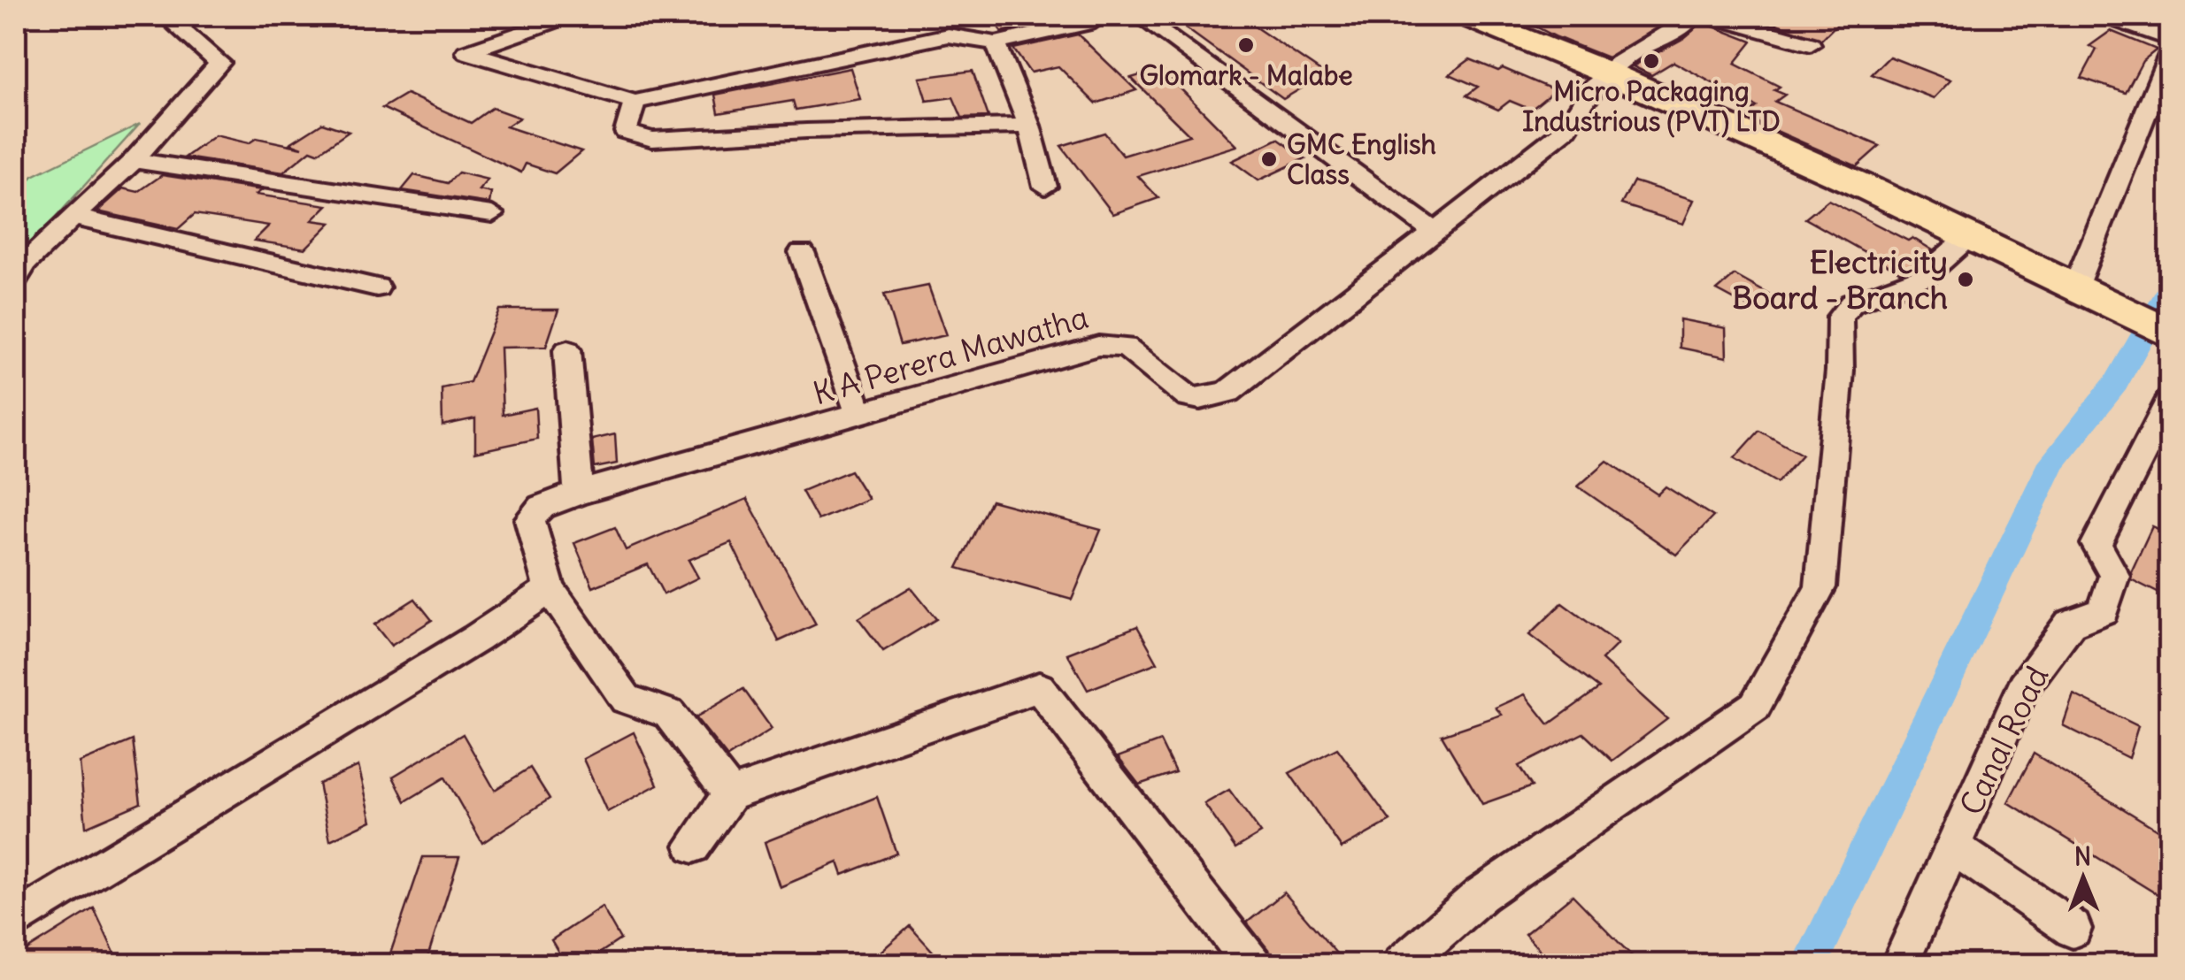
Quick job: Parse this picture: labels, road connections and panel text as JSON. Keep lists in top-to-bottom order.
{
  "streets": {
    "street": ["K A Perera Mawatha", "Canal Road"]
  },
  "places": [
    "Glomark - Malabe",
    "Micro Packaging Industrious (PVT) LTD",
    "GMC English Class",
    "Electricity Board - Branch"
  ],
  "north": "top"
}
